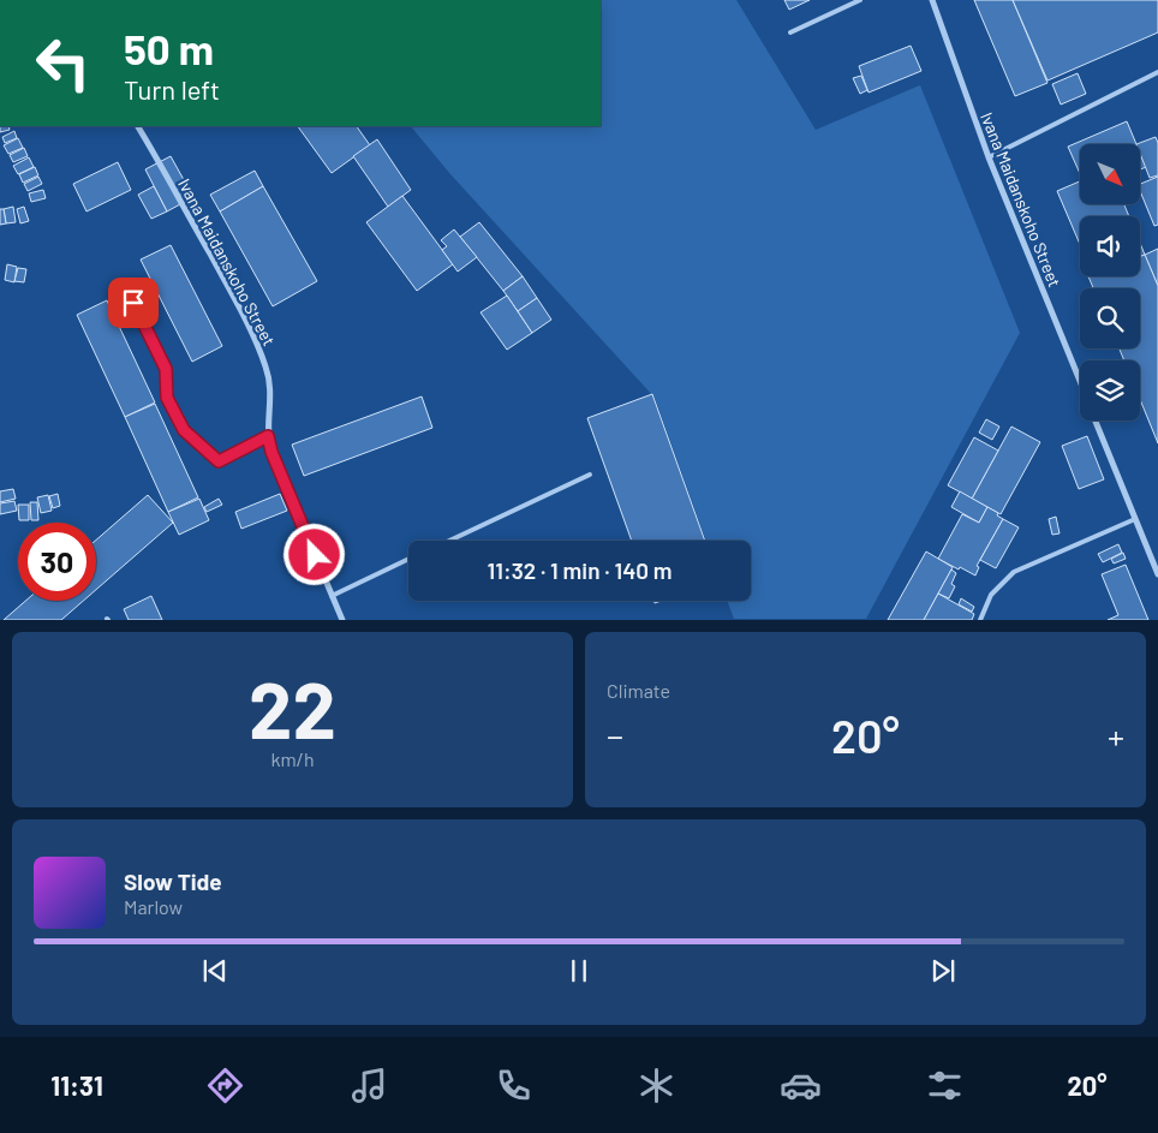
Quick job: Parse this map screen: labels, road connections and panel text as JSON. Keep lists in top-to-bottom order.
{
  "streets": {
    "street": ["Ivana Maidanskoho Street"]
  },
  "north": "bottom right",
  "page": {
    "turn": ["50 m", "Turn left"],
    "limit": "30",
    "trip": "11:32 · 1 min · 140 m",
    "tile": [
      ["22", "km/h"],
      "Climate"
    ],
    "heat": ["−", "20°", "+"],
    "song": ["Slow Tide", "Marlow"],
    "tabs": ["11:31", "20°"]
  }
}
